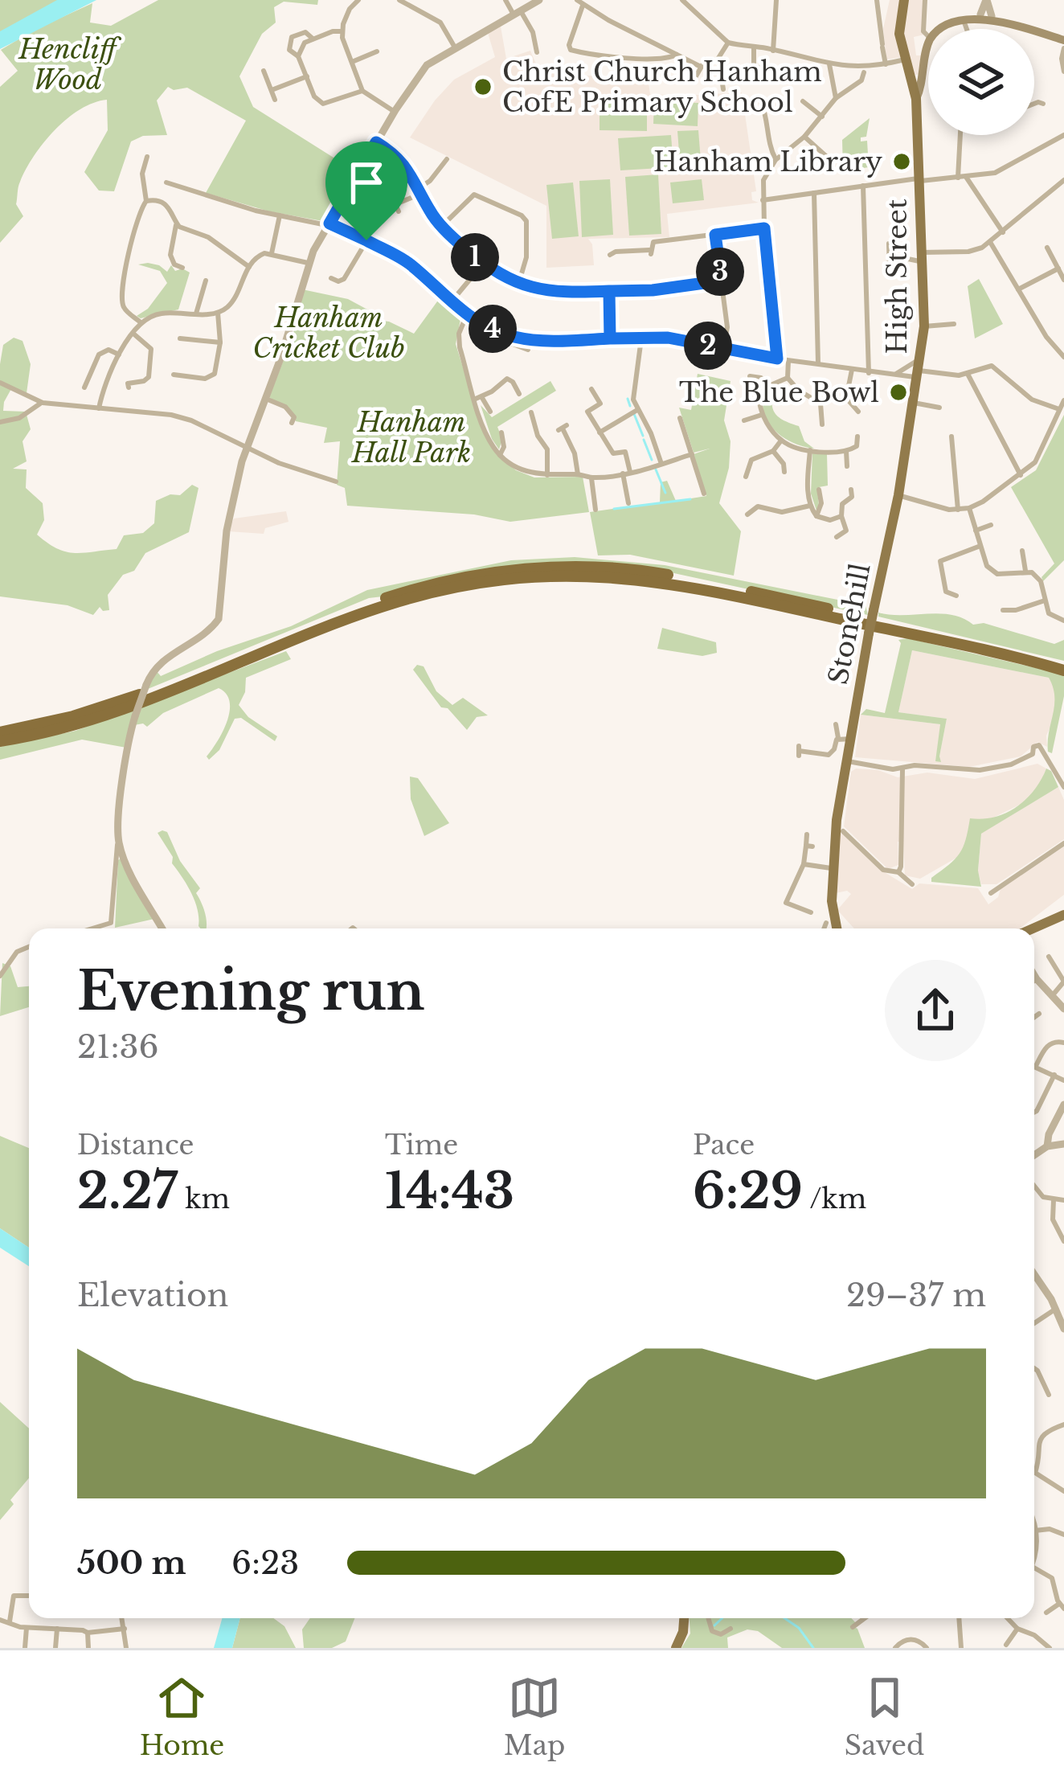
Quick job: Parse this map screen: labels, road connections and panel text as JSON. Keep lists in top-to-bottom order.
{
  "streets": {
    "main road": ["High Street", "Stonehill"]
  },
  "crossings": [
    ["High Street", "Stonehill"]
  ],
  "parks": ["Hencliff Wood", "Hanham Cricket Club", "Hanham Hall Park"],
  "places": ["Christ Church Hanham CofE Primary School", "Hanham Library", "The Blue Bowl"],
  "page": {
    "pins": [
      "1",
      "3",
      "4",
      "2"
    ],
    "heading": ["Evening run", "21:36"],
    "stats": [
      ["Distance", "2.27 km"],
      ["Time", "14:43"],
      ["Pace", "6:29 /km"]
    ],
    "chart": ["Elevation", "29–37 m"],
    "list": [
      {
        "name": "500 m",
        "note": "6:23"
      }
    ],
    "tabs": ["Home", "Map", "Saved"]
  }
}
